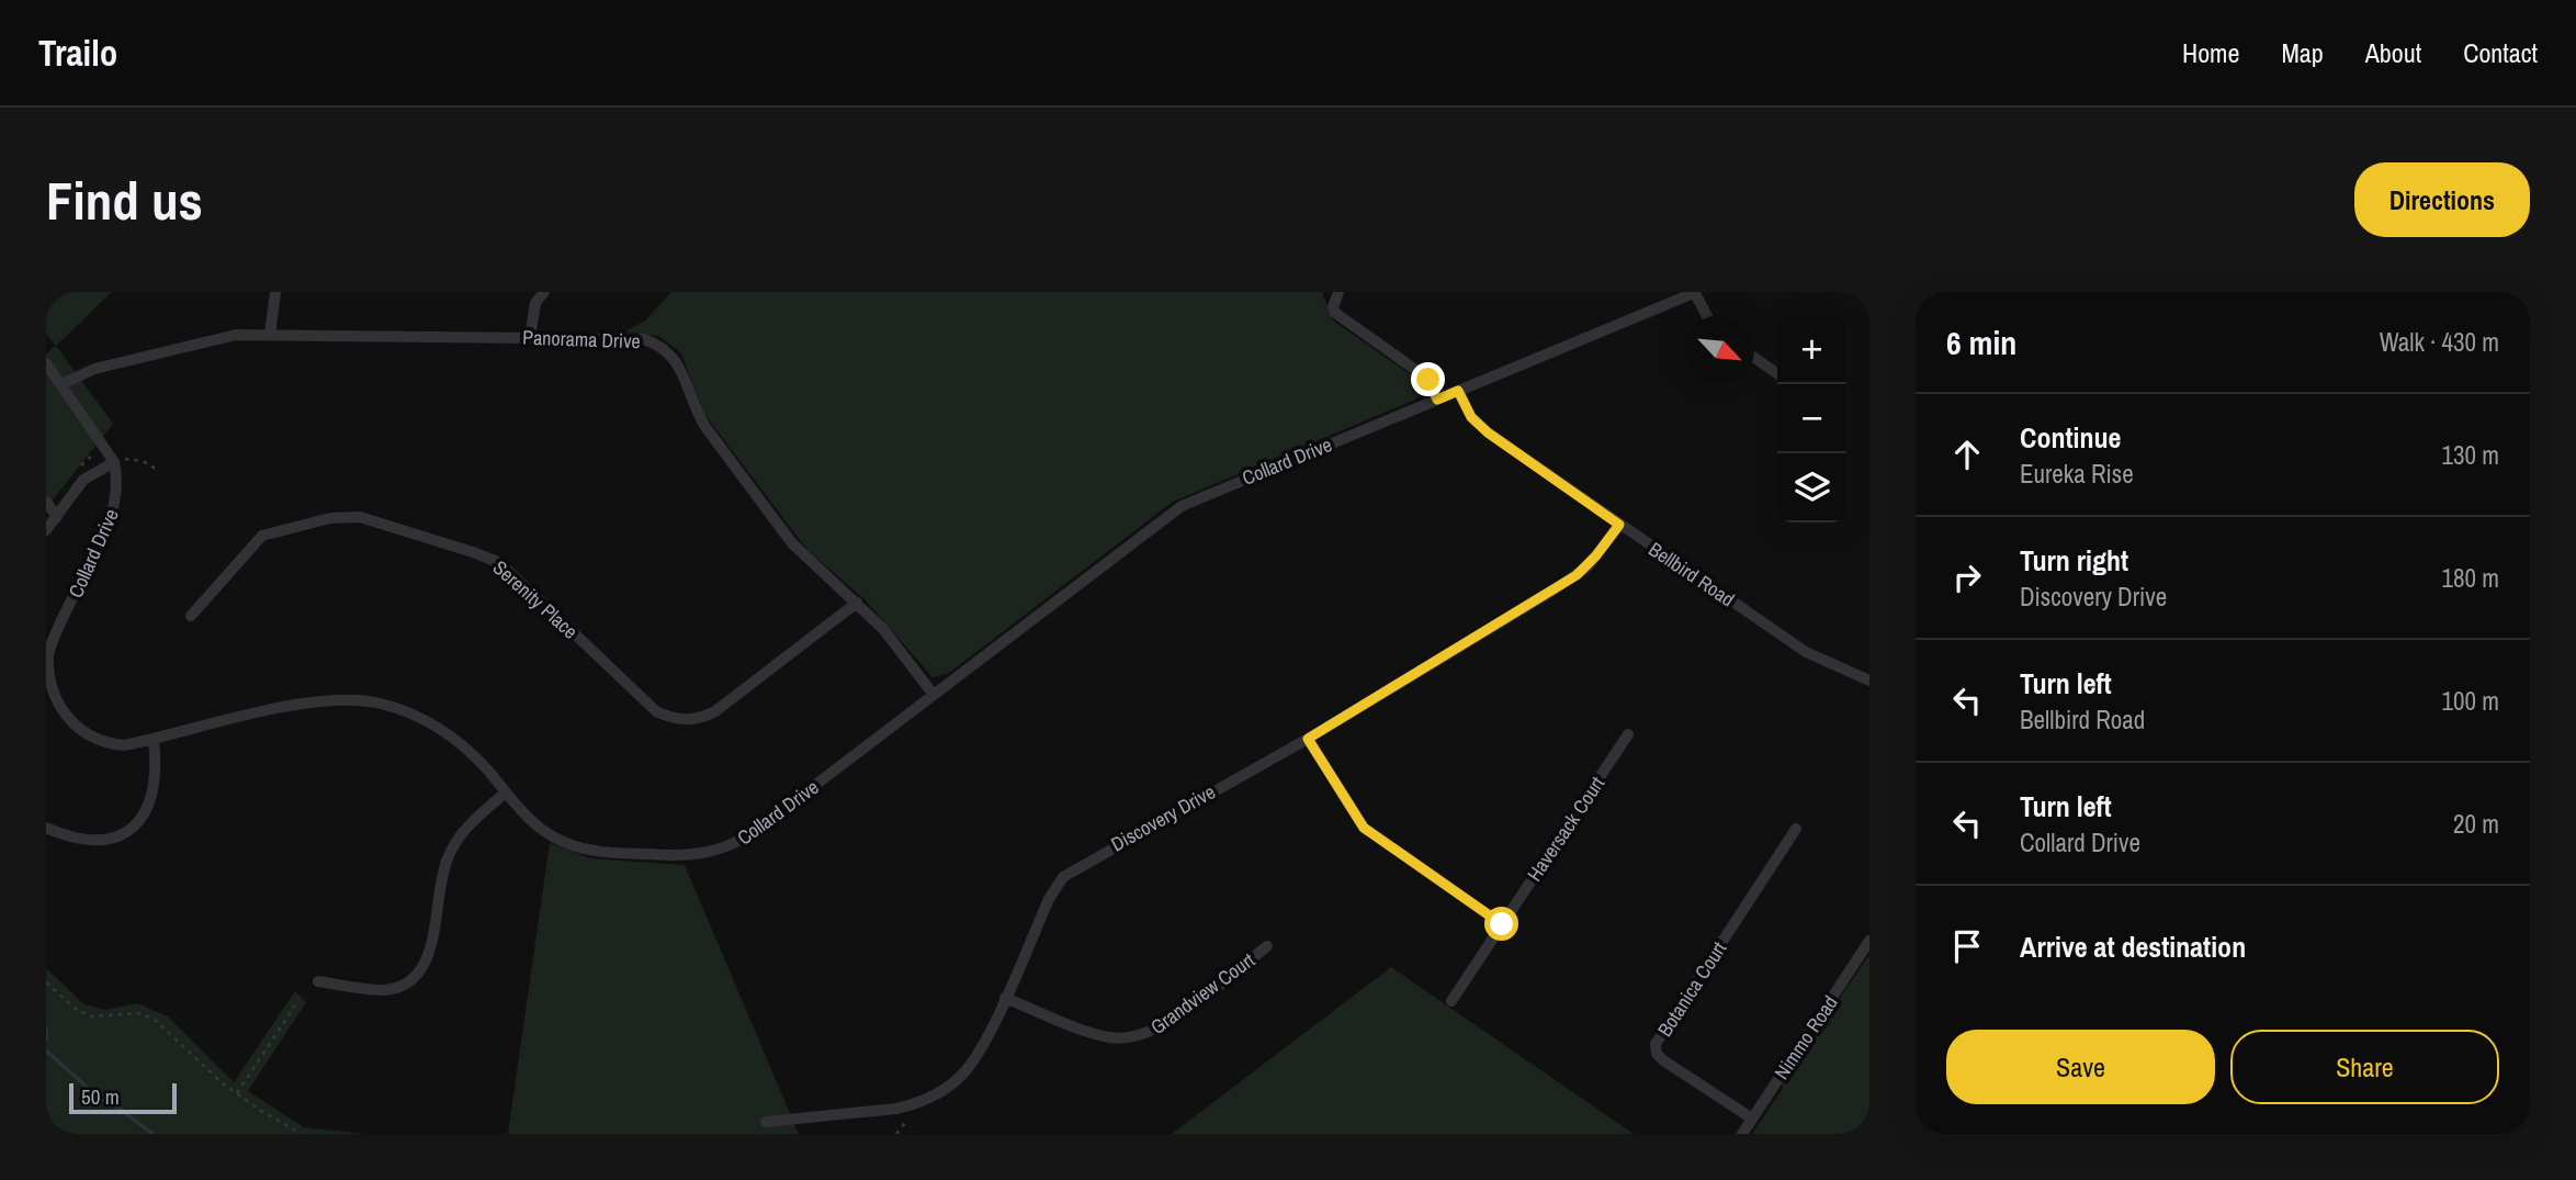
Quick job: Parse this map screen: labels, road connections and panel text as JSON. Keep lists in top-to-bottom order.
{
  "streets": {
    "street": [
      "Panorama Drive",
      "Collard Drive",
      "Bellbird Road",
      "Serenity Place",
      "Discovery Drive",
      "Haversack Court",
      "Botanica Court",
      "Grandview Court",
      "Nimmo Road"
    ]
  },
  "crossings": [
    ["Panorama Drive", "Collard Drive"],
    ["Panorama Drive", "Serenity Place"],
    ["Collard Drive", "Bellbird Road"],
    ["Bellbird Road", "Discovery Drive"],
    ["Discovery Drive", "Grandview Court"],
    ["Botanica Court", "Nimmo Road"]
  ],
  "scale_bar": "50 m",
  "north": "bottom right",
  "page": {
    "header": "Trailo",
    "nav": [
      "Home",
      "Map",
      "About",
      "Contact"
    ],
    "buttons": [
      "Directions",
      ["Save", "Share"]
    ],
    "title": "Find us",
    "heading": ["6 min", "Walk · 430 m"],
    "map_buttons": ["+", "−"],
    "list": [
      ["Continue", "Eureka Rise", "130 m"],
      ["Turn right", "Discovery Drive", "180 m"],
      ["Turn left", "Bellbird Road", "100 m"],
      ["Turn left", "Collard Drive", "20 m"],
      "Arrive at destination"
    ],
    "scale": "50 m"
  }
}
